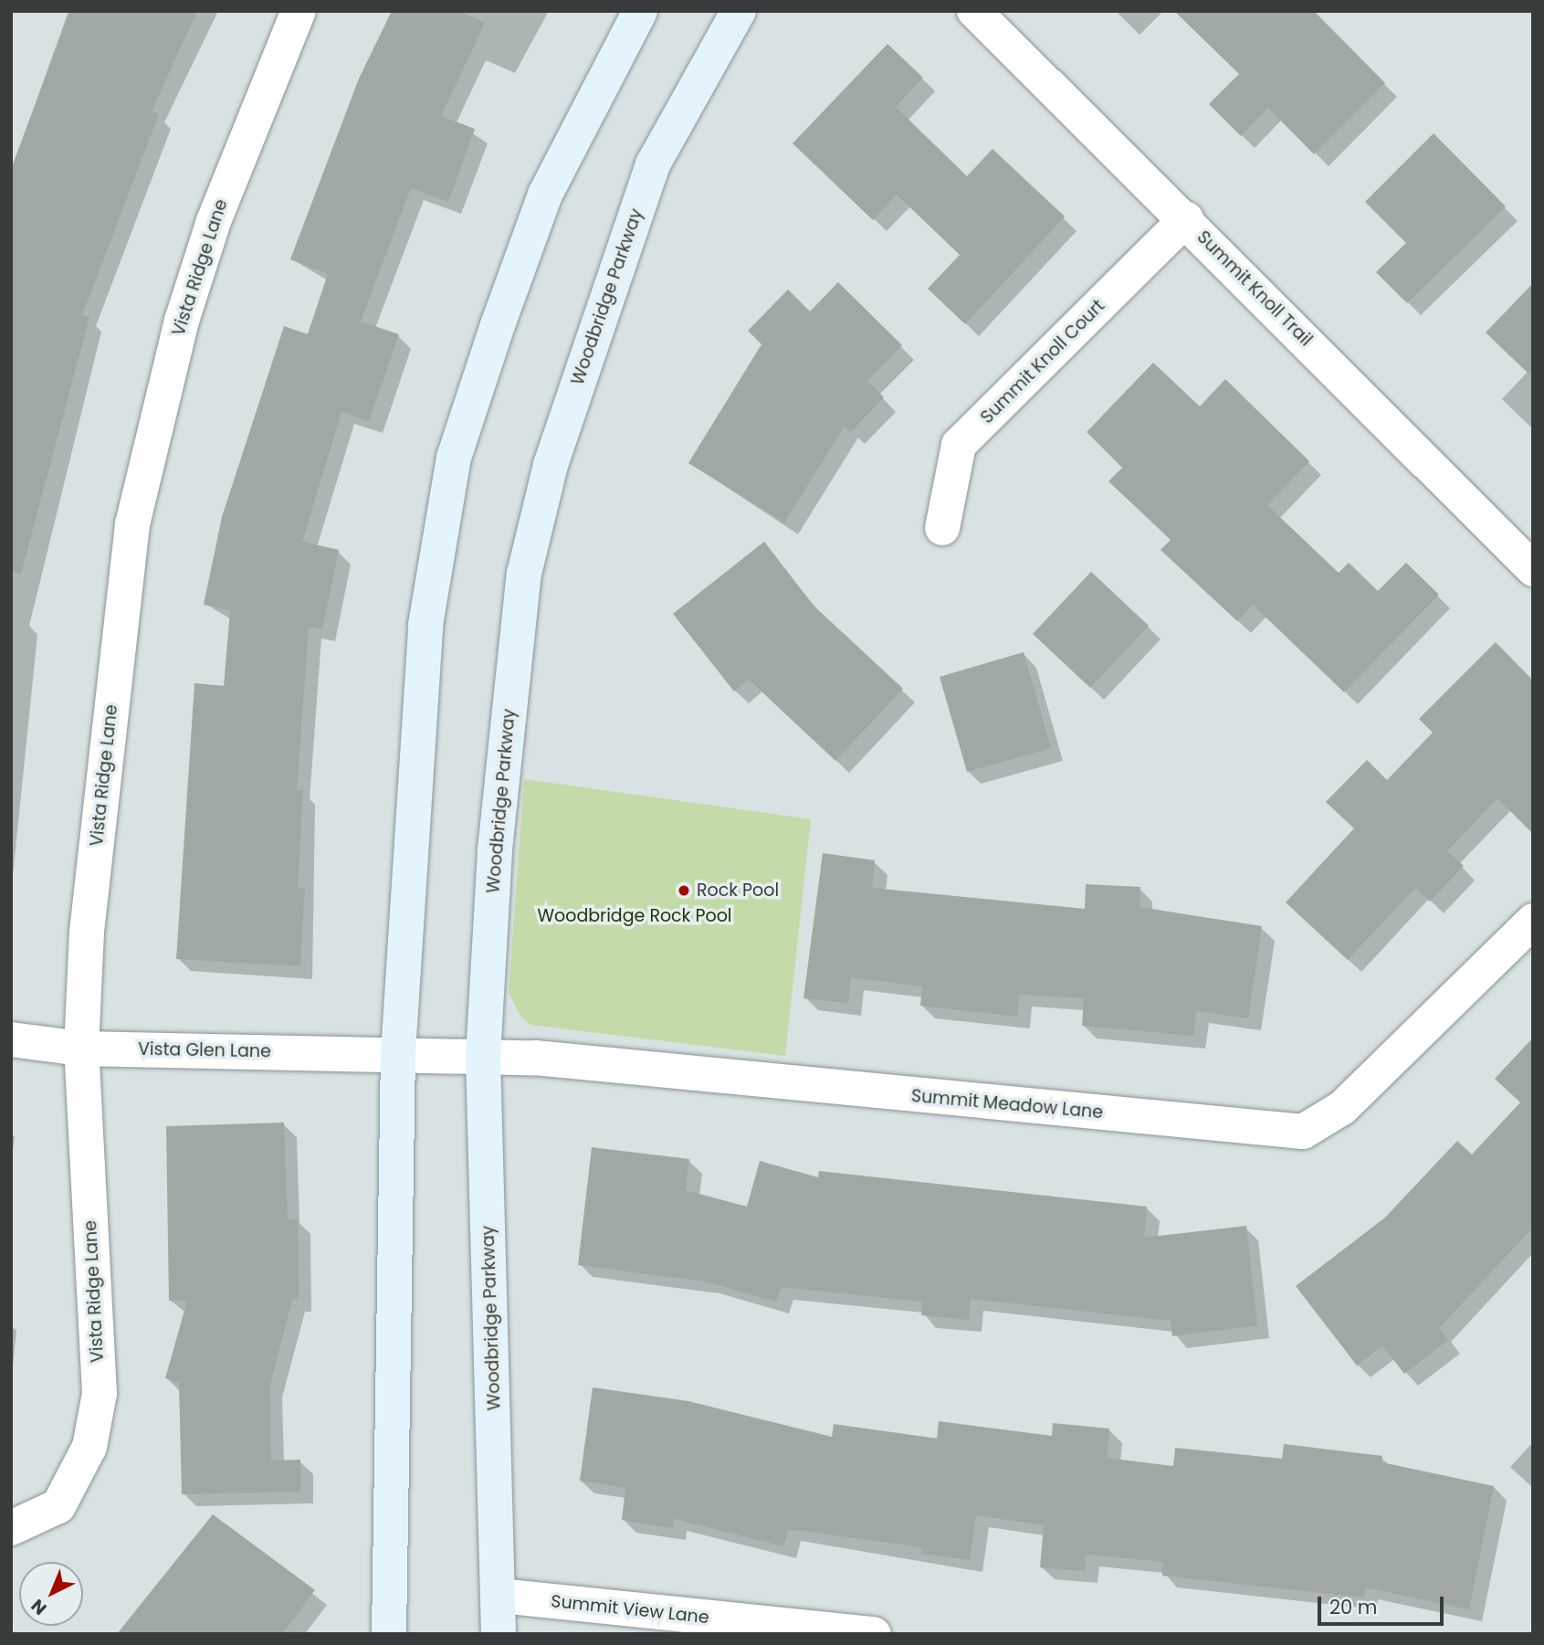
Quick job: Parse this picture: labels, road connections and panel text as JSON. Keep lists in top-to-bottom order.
{
  "streets": {
    "main road": ["Woodbridge Parkway"],
    "street": [
      "Vista Ridge Lane",
      "Summit Knoll Trail",
      "Summit Knoll Court",
      "Vista Glen Lane",
      "Summit Meadow Lane",
      "Summit View Lane"
    ]
  },
  "crossings": [
    ["Vista Ridge Lane", "Vista Glen Lane"],
    ["Summit Knoll Trail", "Summit Knoll Court"],
    ["Woodbridge Parkway", "Summit Meadow Lane"],
    ["Woodbridge Parkway", "Summit View Lane"],
    ["Vista Glen Lane", "Summit Meadow Lane"]
  ],
  "parks": ["Woodbridge Rock Pool"],
  "places": ["Rock Pool"],
  "scale_bar": "20 m",
  "north": "bottom left"
}
